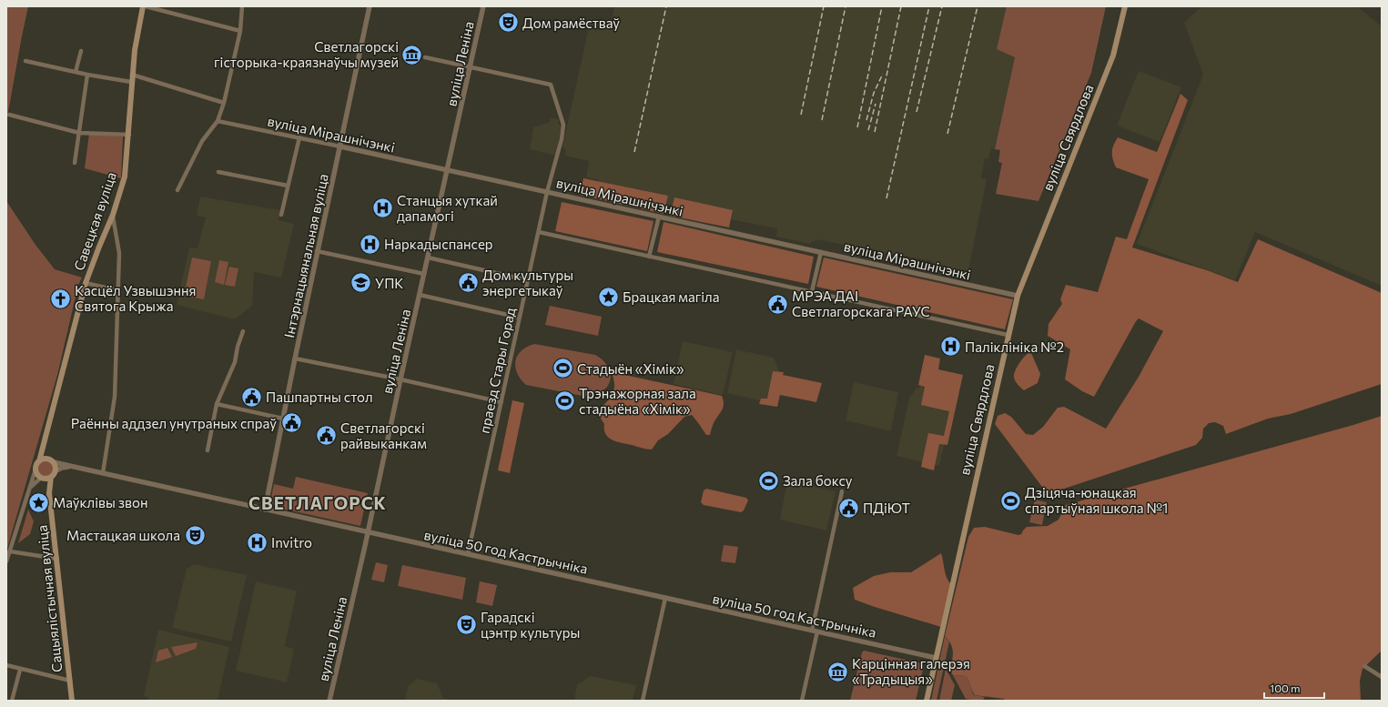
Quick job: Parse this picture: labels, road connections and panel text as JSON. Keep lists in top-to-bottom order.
{
  "streets": {
    "main road": ["вуліца Свярдлова", "Савецкая вуліца", "Сацыялістычная вуліца"],
    "street": [
      "вуліца Леніна",
      "вуліца Мірашнічэнкі",
      "Інтэрнацыянальная вуліца",
      "праезд Стары Горад",
      "вуліца 50 год Кастрычніка"
    ]
  },
  "crossings": [
    ["вуліца Леніна", "вуліца Мірашнічэнкі"],
    ["вуліца Леніна", "праезд Стары Горад"],
    ["вуліца Леніна", "вуліца 50 год Кастрычніка"],
    ["вуліца Мірашнічэнкі", "вуліца Свярдлова"],
    ["вуліца Мірашнічэнкі", "Інтэрнацыянальная вуліца"],
    ["вуліца Мірашнічэнкі", "праезд Стары Горад"],
    ["вуліца Свярдлова", "вуліца 50 год Кастрычніка"],
    ["Савецкая вуліца", "вуліца 50 год Кастрычніка"],
    ["Савецкая вуліца", "Сацыялістычная вуліца"],
    ["Інтэрнацыянальная вуліца", "вуліца 50 год Кастрычніка"],
    ["праезд Стары Горад", "вуліца 50 год Кастрычніка"],
    ["вуліца 50 год Кастрычніка", "Сацыялістычная вуліца"]
  ],
  "districts": ["СВЕТЛАГОРСК"],
  "places": {
    "theatre": ["Дом рамёстваў", "Мастацкая школа", "Гарадскі цэнтр культуры"],
    "museum": ["Светлагорскі гісторыка-краязнаўчы музей", "Карцінная галерэя «Традыцыя»"],
    "hospital": [
      "Станцыя хуткай дапамогі",
      "Наркадыспансер",
      "Паліклініка №2",
      "Invitro"
    ],
    "school or university": ["УПК"],
    "public building": [
      "Дом культуры энергетыкаў",
      "МРЭА ДАІ Светлагорскага РАУС",
      "Пашпартны стол",
      "Раённы аддзел унутраных спраў",
      "Светлагорскі райвыканкам",
      "ПДіЮТ"
    ],
    "place": ["Брацкая магіла", "Маўклівы звон"],
    "church": ["Касцёл Узвышэння Святога Крыжа"],
    "sports": [
      "Стадыён «Хімік»",
      "Трэнажорная зала стадыёна «Хімік»",
      "Зала боксу",
      "Дзіцяча-юнацкая спартыўная школа №1"
    ]
  },
  "scale_bar": "100 m"
}
